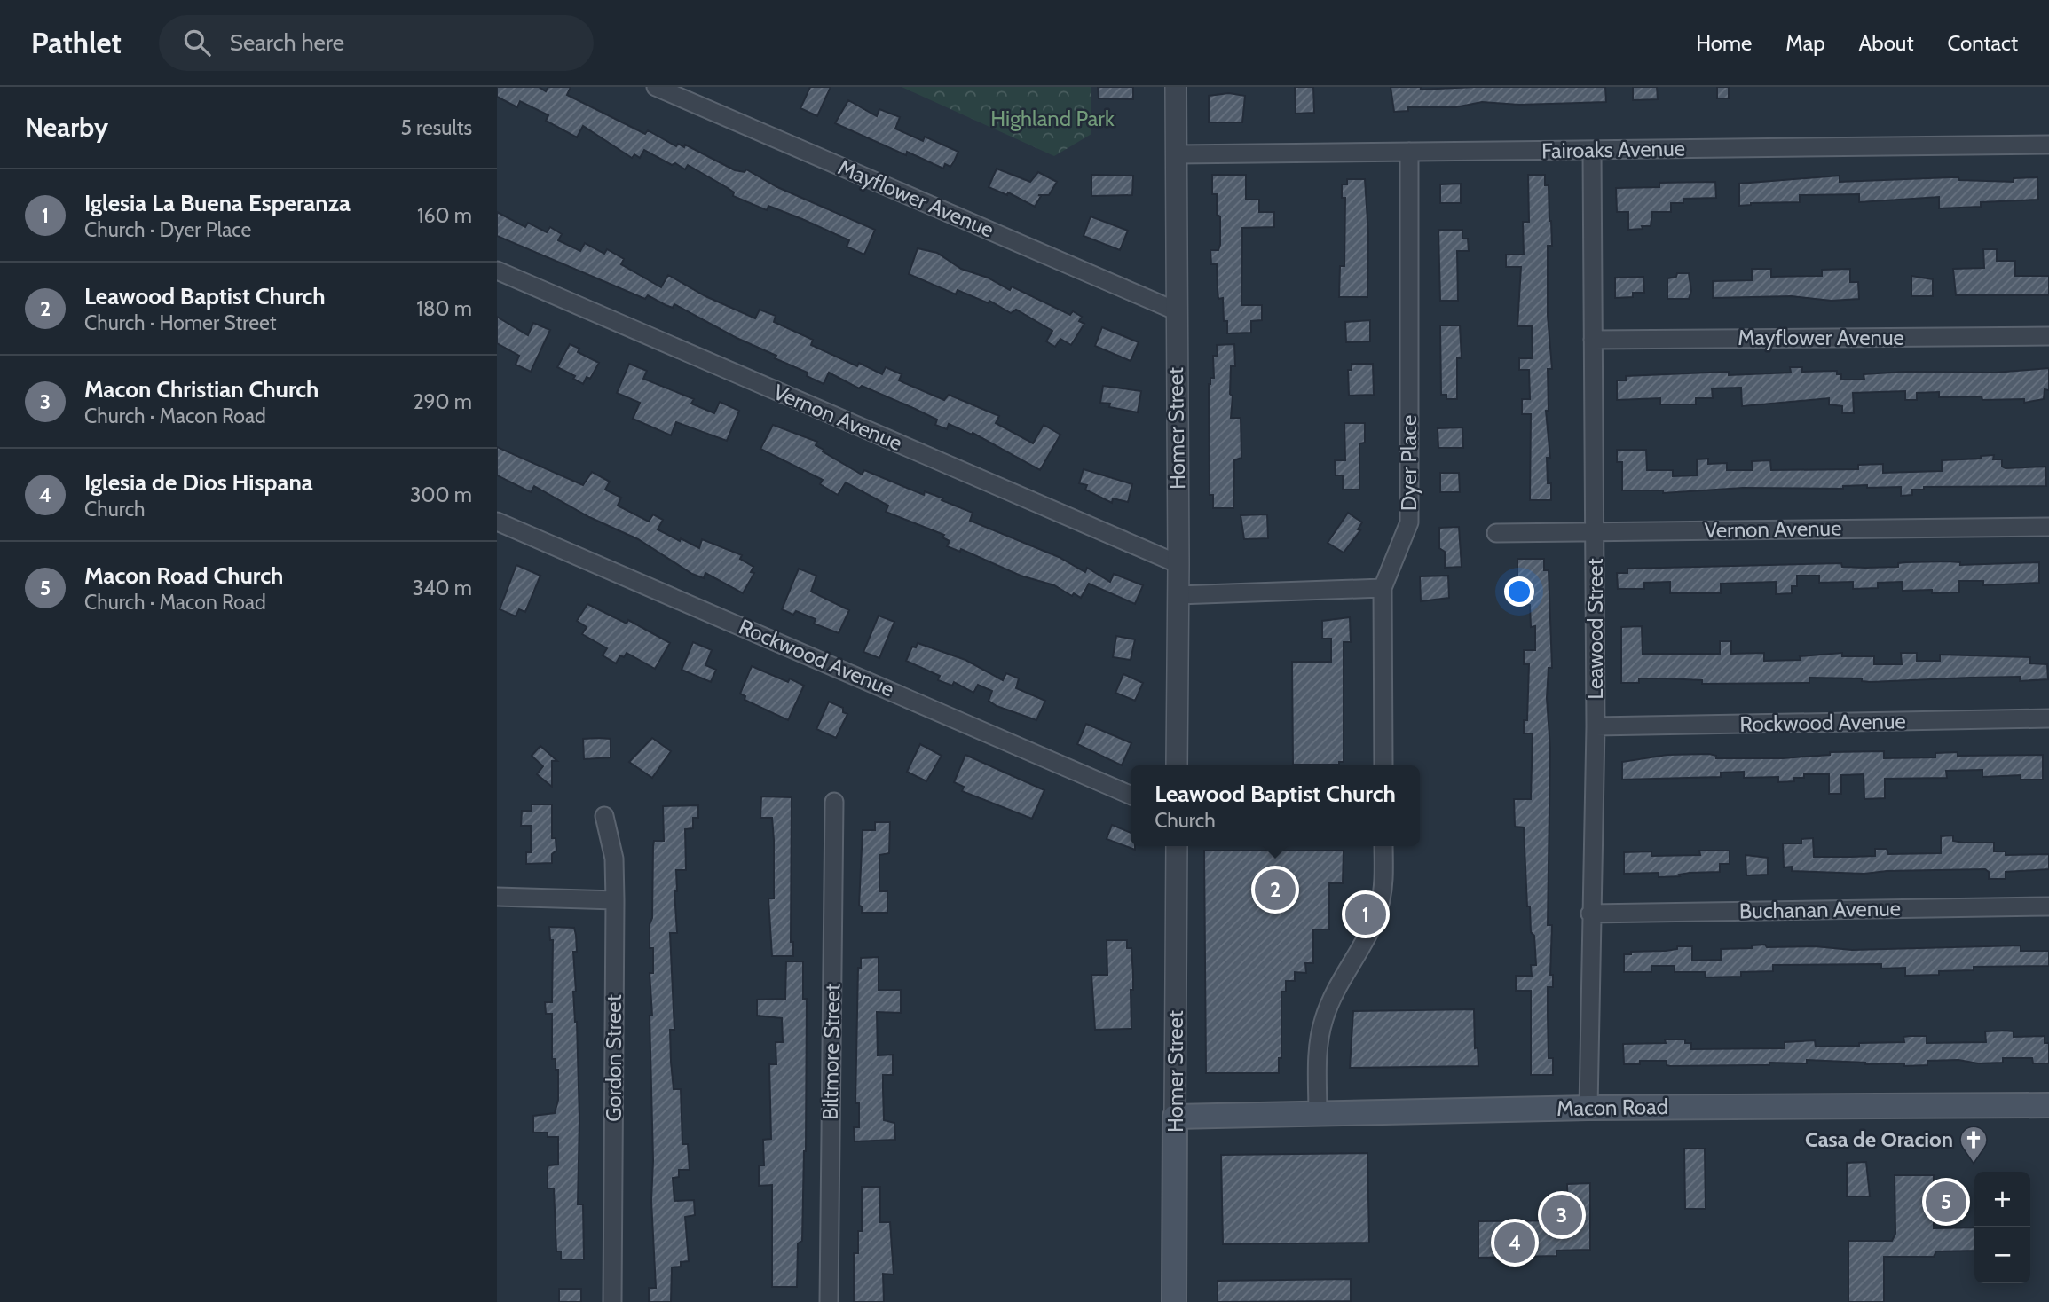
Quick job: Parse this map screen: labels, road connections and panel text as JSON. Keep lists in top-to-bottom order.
{
  "streets": {
    "main road": ["Homer Street", "Macon Road"],
    "street": [
      "Fairoaks Avenue",
      "Mayflower Avenue",
      "Vernon Avenue",
      "Dyer Place",
      "Leawood Street",
      "Rockwood Avenue",
      "Buchanan Avenue",
      "Biltmore Street",
      "Gordon Street"
    ]
  },
  "crossings": [
    ["Fairoaks Avenue", "Homer Street"],
    ["Fairoaks Avenue", "Dyer Place"],
    ["Fairoaks Avenue", "Leawood Street"],
    ["Mayflower Avenue", "Homer Street"],
    ["Mayflower Avenue", "Leawood Street"],
    ["Vernon Avenue", "Homer Street"],
    ["Vernon Avenue", "Leawood Street"],
    ["Homer Street", "Macon Road"],
    ["Leawood Street", "Rockwood Avenue"],
    ["Leawood Street", "Buchanan Avenue"],
    ["Leawood Street", "Macon Road"]
  ],
  "parks": ["Highland Park"],
  "places": {
    "church": ["Casa de Oracion"]
  },
  "page": {
    "header": "Pathlet",
    "search": "Search here",
    "nav": [
      "Home",
      "Map",
      "About",
      "Contact"
    ],
    "heading": ["Nearby", "5 results"],
    "list": [
      {
        "mark": "1",
        "name": "Iglesia La Buena Esperanza",
        "note": "Church · Dyer Place",
        "value": "160 m"
      },
      {
        "mark": "2",
        "name": "Leawood Baptist Church",
        "note": "Church · Homer Street",
        "value": "180 m"
      },
      {
        "mark": "3",
        "name": "Macon Christian Church",
        "note": "Church · Macon Road",
        "value": "290 m"
      },
      {
        "mark": "4",
        "name": "Iglesia de Dios Hispana",
        "note": "Church",
        "value": "300 m"
      },
      {
        "mark": "5",
        "name": "Macon Road Church",
        "note": "Church · Macon Road",
        "value": "340 m"
      }
    ],
    "popup": ["Leawood Baptist Church", "Church"],
    "pins": [
      "2",
      "1",
      "5",
      "3",
      "4"
    ],
    "map_buttons": ["+", "−"]
  }
}
